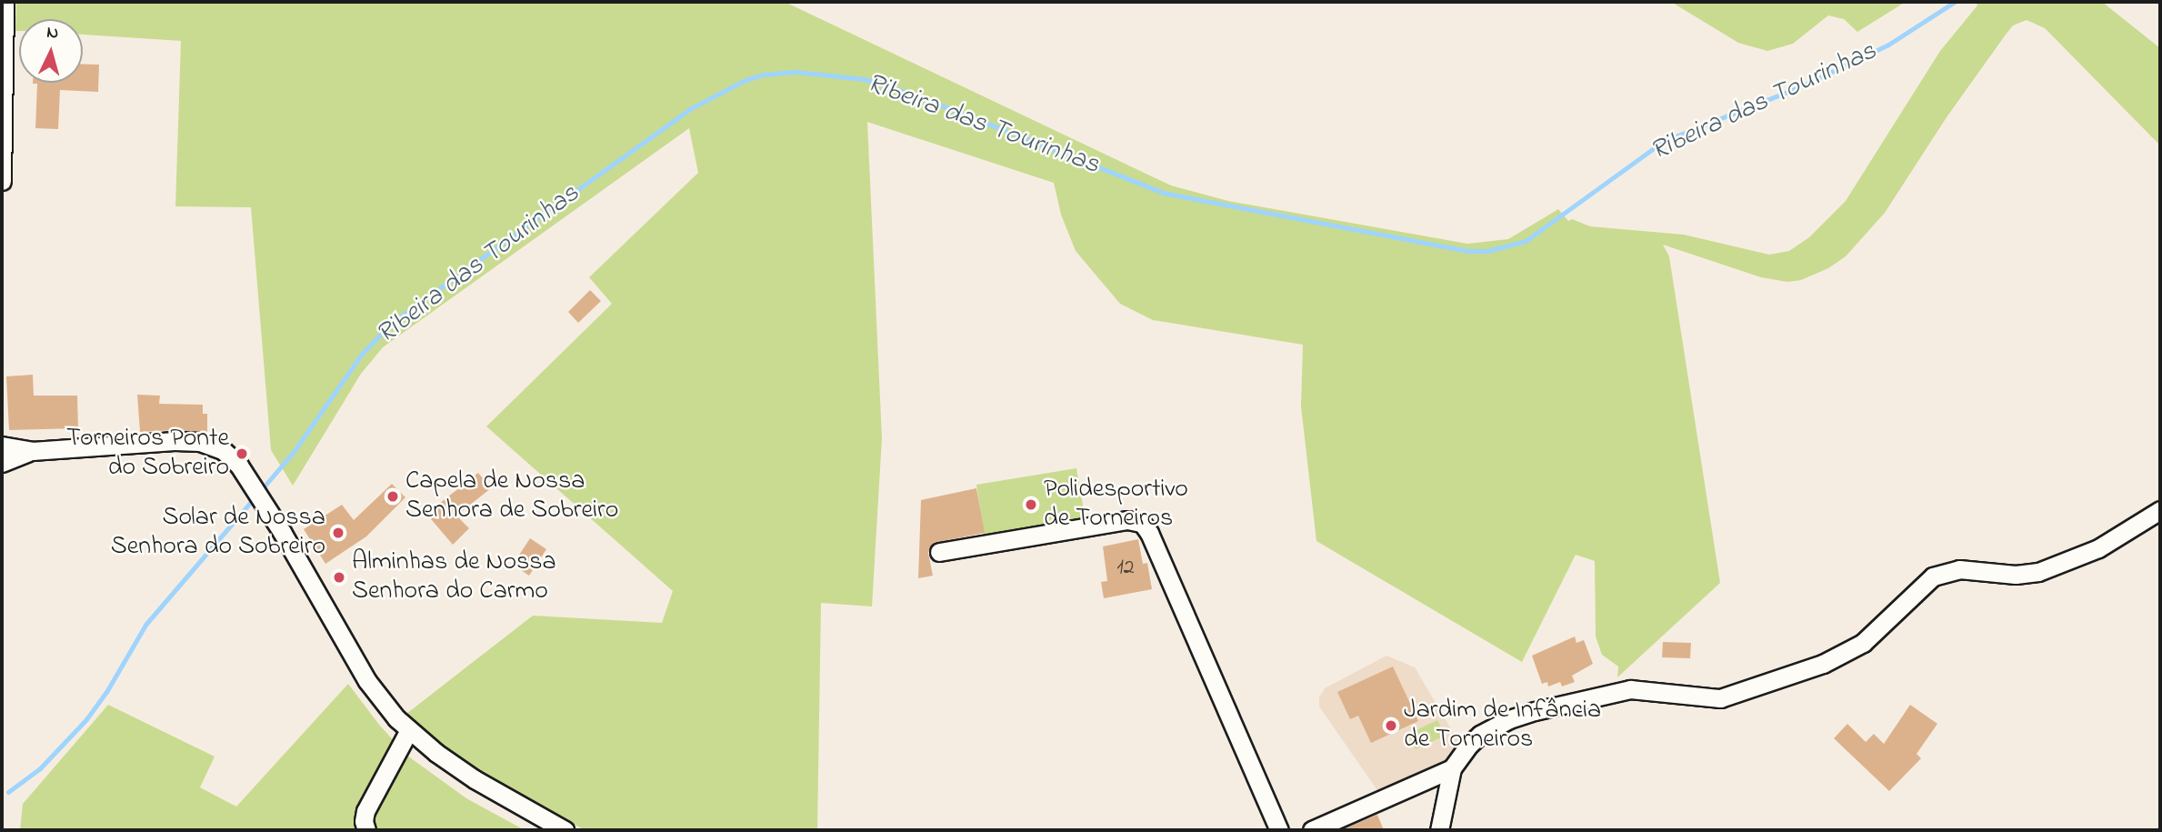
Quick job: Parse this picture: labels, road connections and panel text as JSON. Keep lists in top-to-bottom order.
{
  "water": ["Ribeira das Tourinhas"],
  "places": [
    "Torneiros Ponte do Sobreiro",
    "Capela de Nossa Senhora de Sobreiro",
    "Polidesportivo de Torneiros",
    "Solar de Nossa Senhora do Sobreiro",
    "Alminhas de Nossa Senhora do Carmo",
    "Jardim de Infância de Torneiros"
  ],
  "house_numbers": ["12"],
  "north": "top"
}
